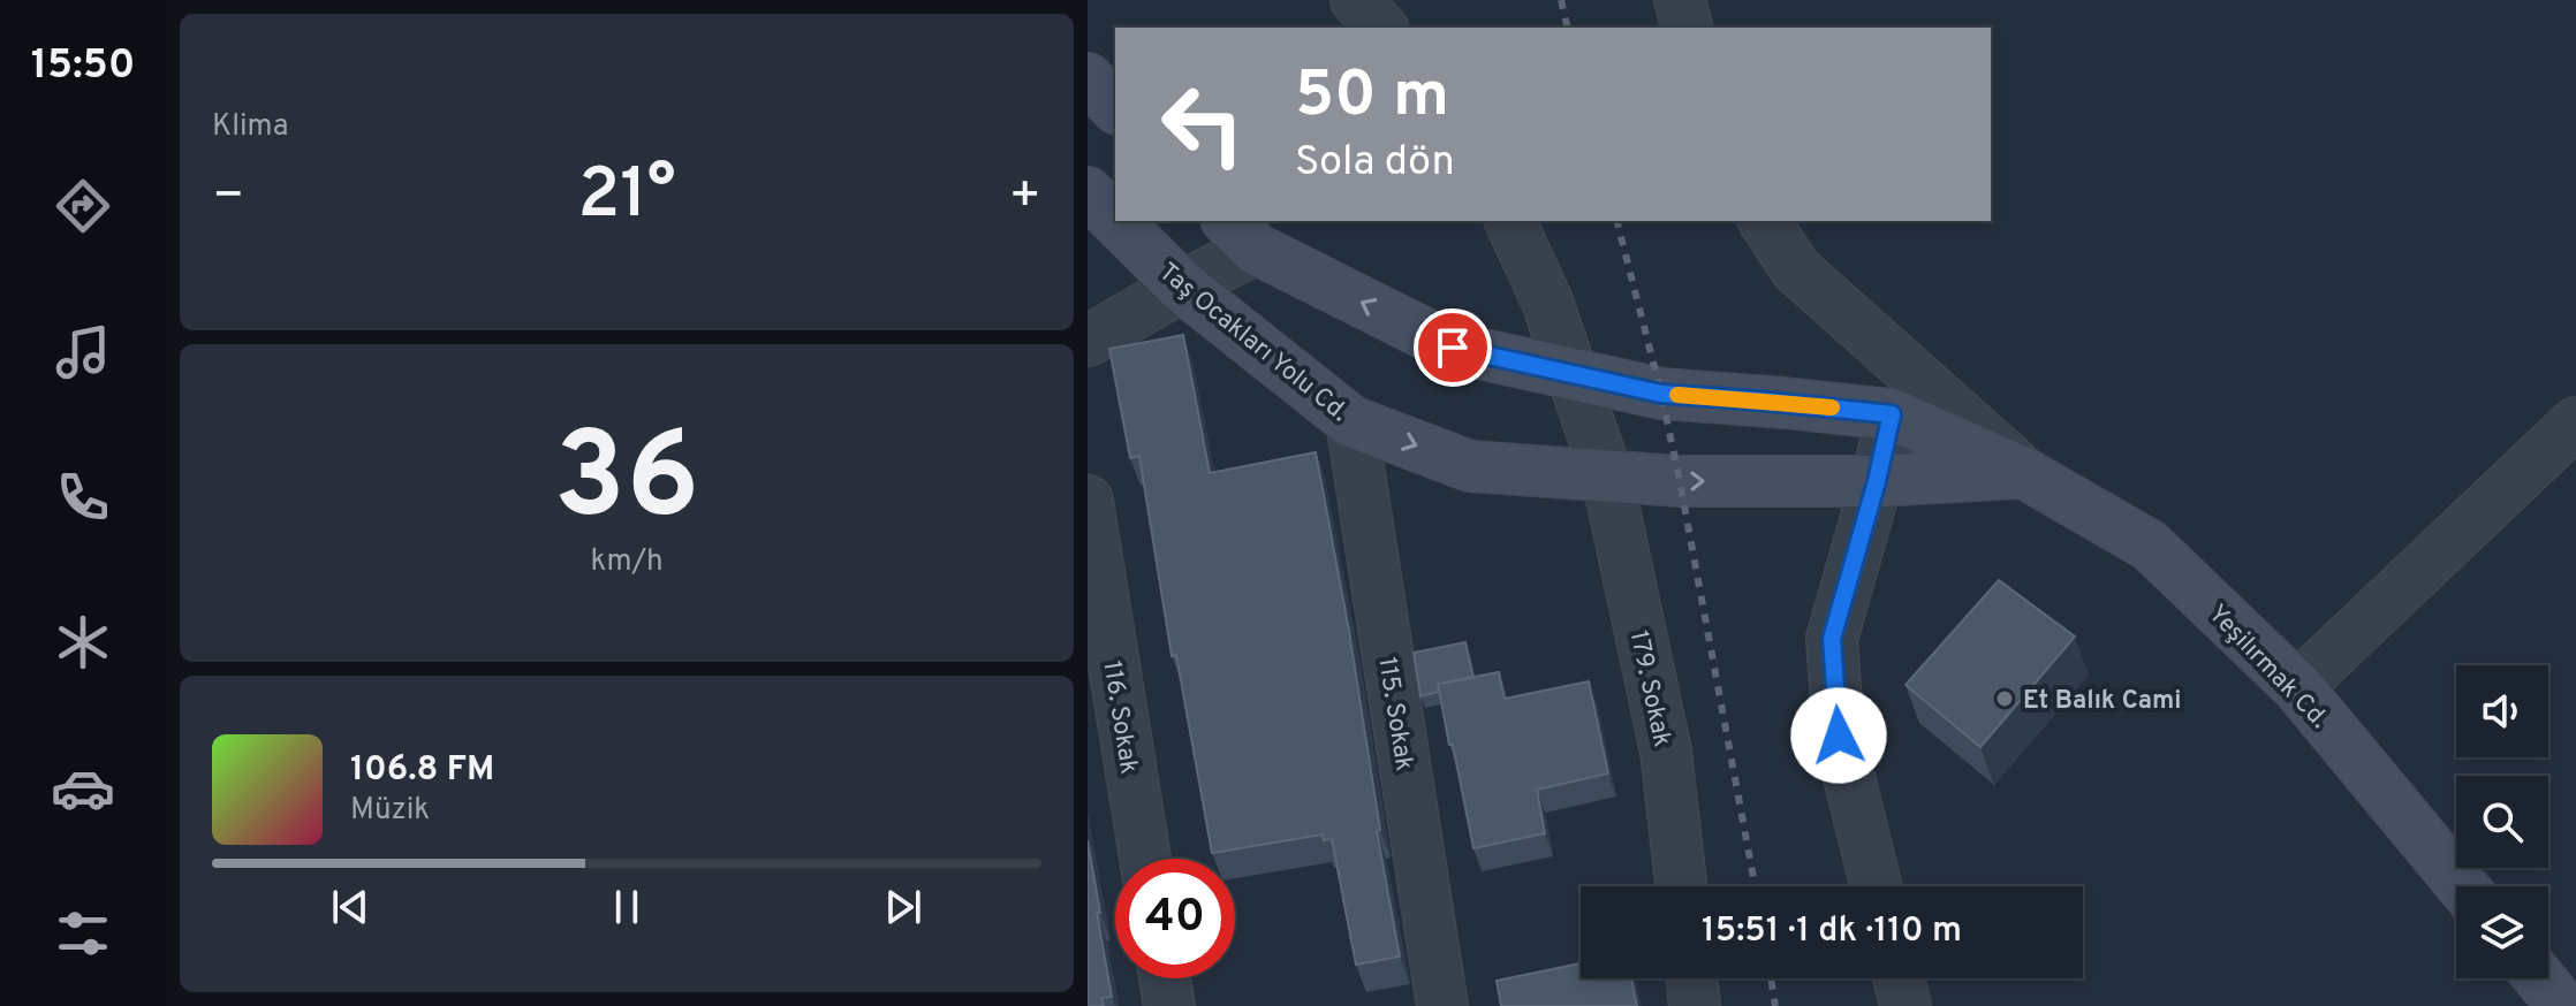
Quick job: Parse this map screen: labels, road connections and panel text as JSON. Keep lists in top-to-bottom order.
{
  "streets": {
    "main road": ["Taş Ocakları Yolu Cd.", "Yeşilırmak Cd."],
    "street": ["179. Sokak", "115. Sokak", "116. Sokak"]
  },
  "crossings": [
    ["Taş Ocakları Yolu Cd.", "Yeşilırmak Cd."],
    ["Taş Ocakları Yolu Cd.", "179. Sokak"],
    ["Taş Ocakları Yolu Cd.", "115. Sokak"],
    ["Yeşilırmak Cd.", "179. Sokak"]
  ],
  "one_way": ["Taş Ocakları Yolu Cd."],
  "places": ["Et Balık Cami"],
  "page": {
    "tabs": "15:50",
    "tile": [
      "Klima",
      ["36", "km/h"]
    ],
    "turn": ["50 m", "Sola dön"],
    "heat": ["−", "21°", "+"],
    "song": ["106.8 FM", "Müzik"],
    "limit": "40",
    "trip": "15:51 · 1 dk · 110 m"
  }
}
